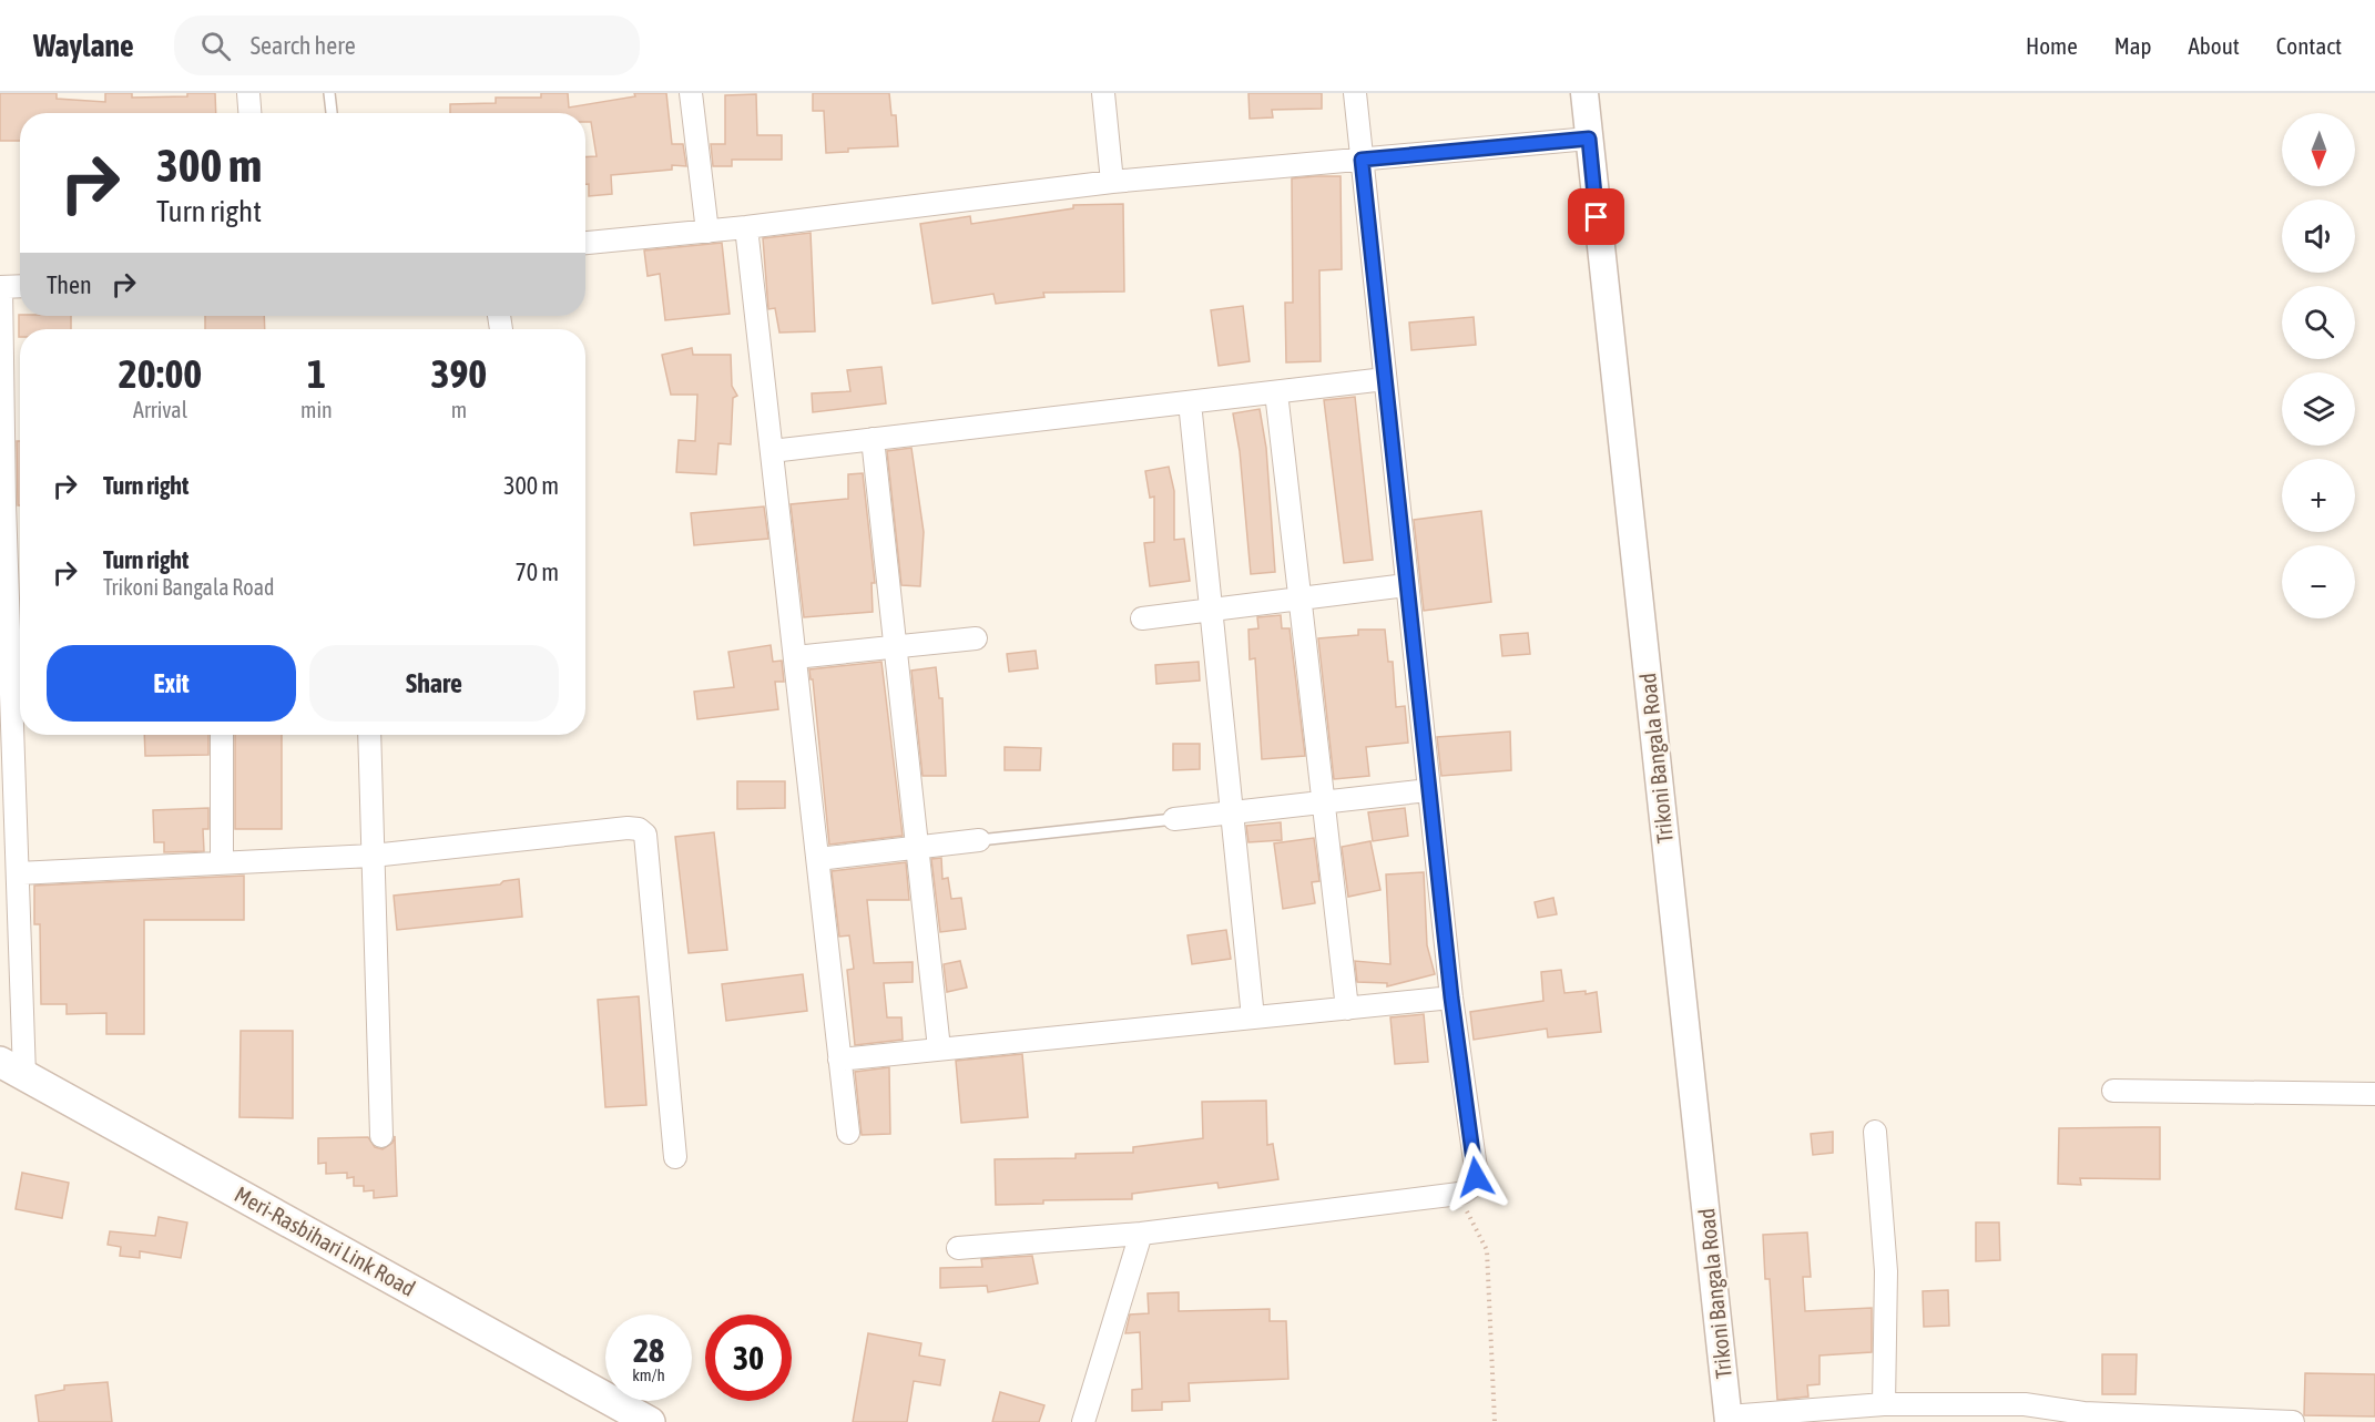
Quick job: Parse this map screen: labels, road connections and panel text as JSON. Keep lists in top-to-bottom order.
{
  "streets": {
    "main road": ["Meri-Rasbihari Link Road"],
    "street": ["Trikoni Bangala Road"]
  },
  "north": "bottom",
  "page": {
    "header": "Waylane",
    "search": "Search here",
    "nav": [
      "Home",
      "Map",
      "About",
      "Contact"
    ],
    "map_buttons": ["+", "−"],
    "turn": ["300 m", "Turn right"],
    "then": "Then",
    "eta": [
      "20:00",
      "Arrival",
      "1",
      "min",
      "390",
      "m"
    ],
    "list": [
      {
        "name": "Turn right",
        "value": "300 m"
      },
      {
        "name": "Turn right",
        "note": "Trikoni Bangala Road",
        "value": "70 m"
      }
    ],
    "buttons": ["Exit", "Share"],
    "speed": "28 km/h",
    "limit": "30"
  }
}
